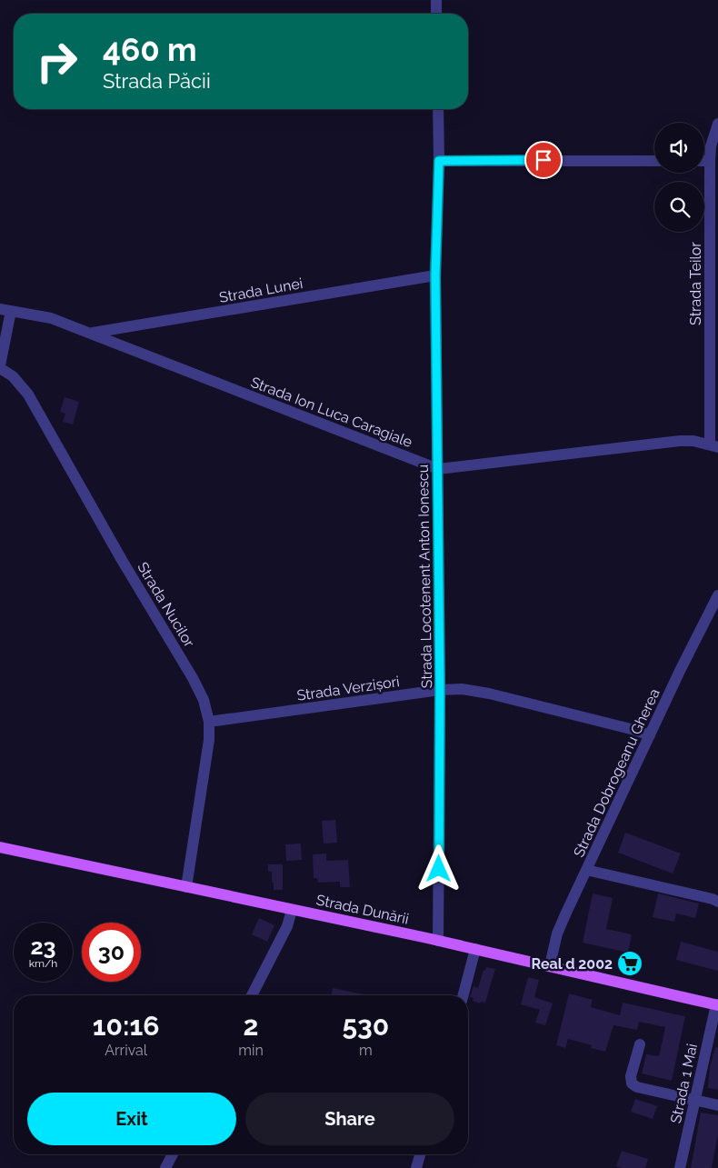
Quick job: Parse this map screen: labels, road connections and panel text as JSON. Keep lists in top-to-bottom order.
{
  "streets": {
    "main road": ["Strada Dunării"],
    "street": [
      "Strada Teilor",
      "Strada Lunei",
      "Strada Ion Luca Caragiale",
      "Strada Locotenent Anton Ionescu",
      "Strada Nucilor",
      "Strada Verzișori",
      "Strada Dobrogeanu Gherea",
      "Strada 1 Mai"
    ]
  },
  "crossings": [
    ["Strada Teilor", "Strada Ion Luca Caragiale"],
    ["Strada Lunei", "Strada Ion Luca Caragiale"],
    ["Strada Lunei", "Strada Locotenent Anton Ionescu"],
    ["Strada Ion Luca Caragiale", "Strada Locotenent Anton Ionescu"],
    ["Strada Locotenent Anton Ionescu", "Strada Verzișori"],
    ["Strada Locotenent Anton Ionescu", "Strada Dunării"],
    ["Strada Nucilor", "Strada Verzișori"],
    ["Strada Nucilor", "Strada Dunării"],
    ["Strada Verzișori", "Strada Dobrogeanu Gherea"],
    ["Strada Dobrogeanu Gherea", "Strada Dunării"],
    ["Strada Dunării", "Strada 1 Mai"]
  ],
  "places": {
    "supermarket": ["Real d 2002"]
  },
  "page": {
    "turn": ["460 m", "Strada Păcii"],
    "speed": "23 km/h",
    "limit": "30",
    "eta": [
      "10:16",
      "Arrival",
      "2",
      "min",
      "530",
      "m"
    ],
    "buttons": ["Exit", "Share"]
  }
}
